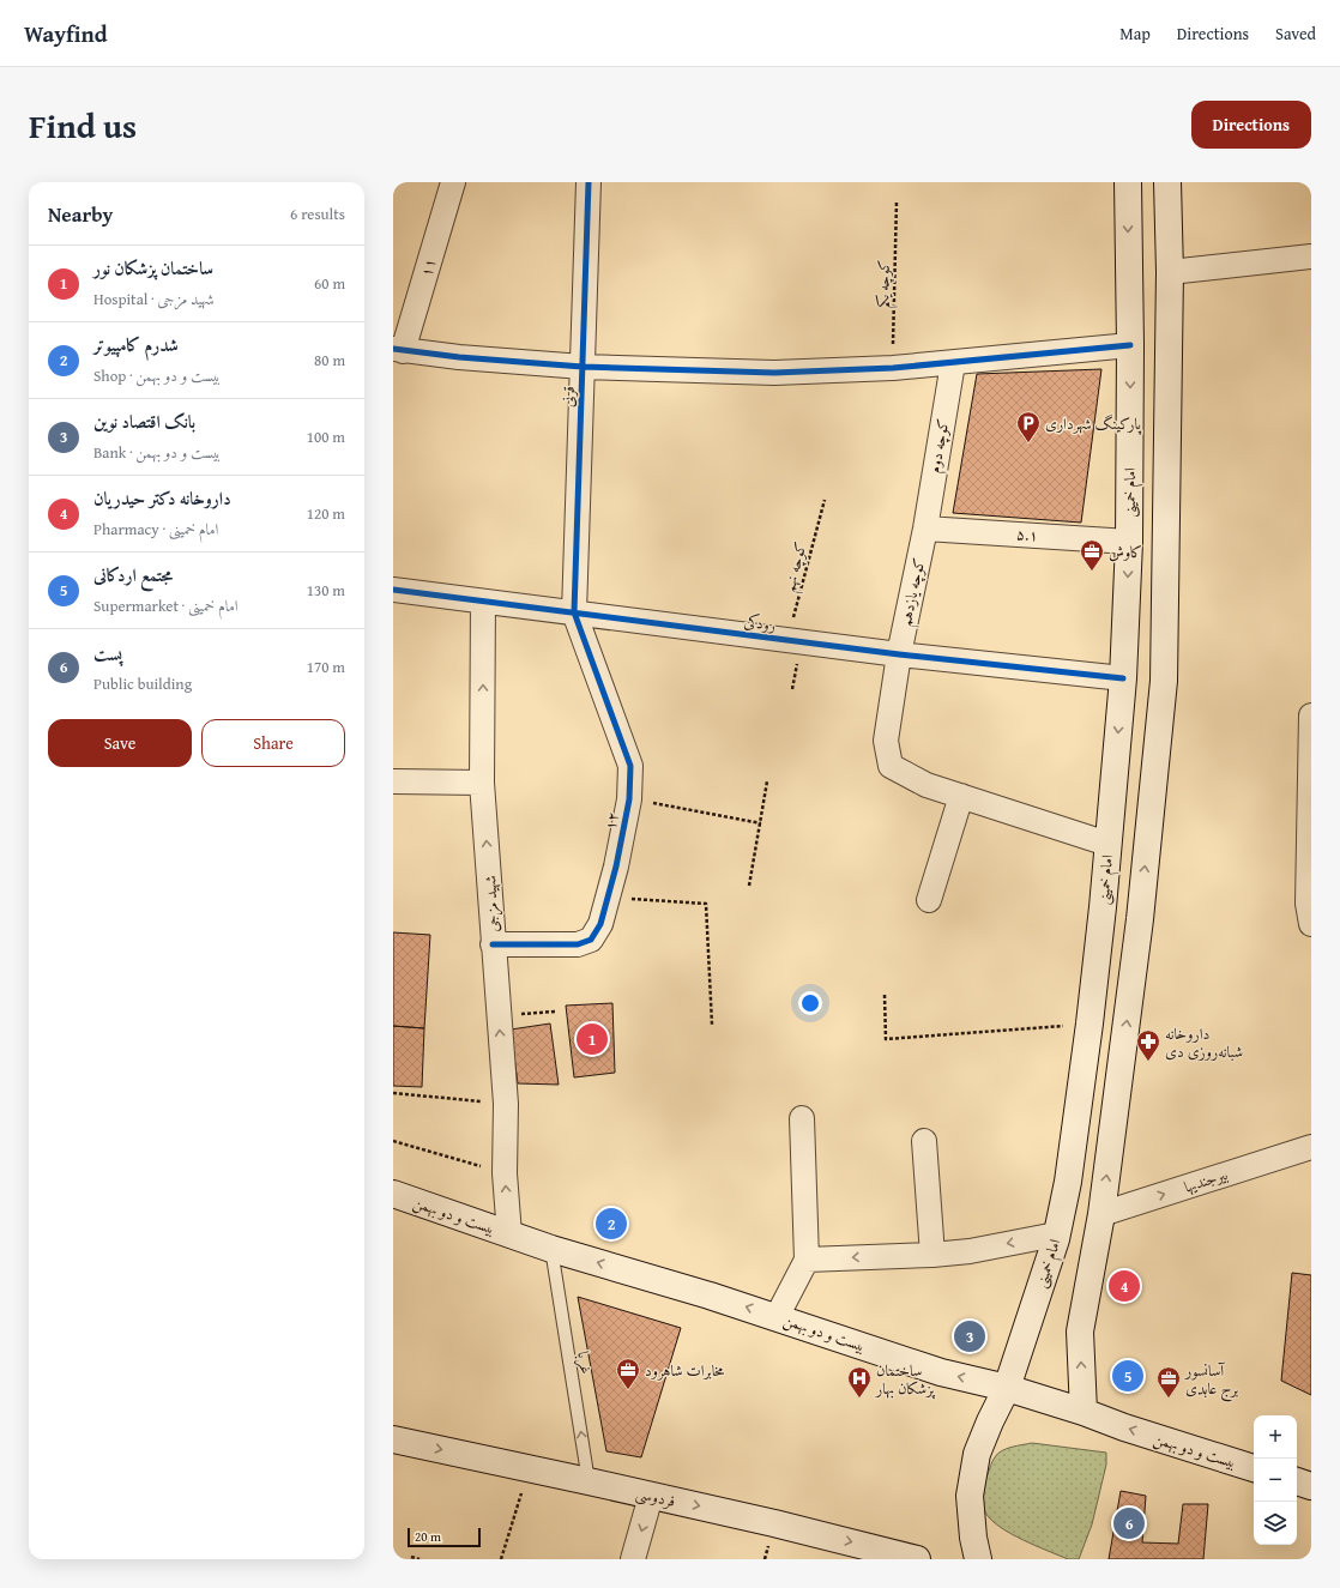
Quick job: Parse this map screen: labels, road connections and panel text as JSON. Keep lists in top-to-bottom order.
{
  "streets": {
    "main road": ["امام خمینی", "بیست و دو بهمن", "فردوسی"],
    "street": [
      "۱۱",
      "قرنی",
      "کوچه دوم",
      "۵.۱",
      "کوچه یازدهم",
      "رودکی",
      "۱۲",
      "شهید مزجی",
      "بیرجندیها"
    ],
    "lane": ["غربا"],
    "path": ["کوچه یکم", "کوچه نهم"]
  },
  "crossings": [
    ["قرنی", "رودکی"],
    ["قرنی", "۱۲"],
    ["کوچه دوم", "۵.۱"],
    ["کوچه دوم", "کوچه یازدهم"],
    ["امام خمینی", "۵.۱"],
    ["امام خمینی", "رودکی"],
    ["امام خمینی", "بیست و دو بهمن"],
    ["۵.۱", "کوچه یازدهم"],
    ["کوچه نهم", "رودکی"],
    ["کوچه یازدهم", "رودکی"],
    ["رودکی", "۱۲"],
    ["رودکی", "شهید مزجی"],
    ["۱۲", "شهید مزجی"],
    ["شهید مزجی", "بیست و دو بهمن"],
    ["بیست و دو بهمن", "غربا"],
    ["غربا", "فردوسی"]
  ],
  "one_way": [
    "شهید مزجی",
    "بیرجندیها",
    "بیست و دو بهمن",
    "غربا",
    "فردوسی"
  ],
  "places": {
    "parking": ["پارکینگ شهرداری"],
    "office": ["کاوش", "مخابرات شاهرود", "آسانسور برج عابدی"],
    "pharmacy": ["داروخانه شبانه‌روزی دی"],
    "hospital": ["ساختمان پزشکان بهار"]
  },
  "scale_bar": "20 m",
  "page": {
    "header": "Wayfind",
    "nav": ["Map", "Directions", "Saved"],
    "title": "Find us",
    "buttons": [
      "Directions",
      ["Save", "Share"]
    ],
    "heading": ["Nearby", "6 results"],
    "list": [
      {
        "mark": "1",
        "name": "ساختمان پزشکان نور",
        "note": "Hospital · شهید مزجی",
        "value": "60 m"
      },
      {
        "mark": "2",
        "name": "شدرم کامپیوتر",
        "note": "Shop · بیست و دو بهمن",
        "value": "80 m"
      },
      {
        "mark": "3",
        "name": "بانک اقتصاد نوین",
        "note": "Bank · بیست و دو بهمن",
        "value": "100 m"
      },
      {
        "mark": "4",
        "name": "داروخانه دکتر حیدریان",
        "note": "Pharmacy · امام خمینی",
        "value": "120 m"
      },
      {
        "mark": "5",
        "name": "مجتمع اردکانی",
        "note": "Supermarket · امام خمینی",
        "value": "130 m"
      },
      {
        "mark": "6",
        "name": "پست",
        "note": "Public building",
        "value": "170 m"
      }
    ],
    "pins": [
      "1",
      "2",
      "4",
      "3",
      "5",
      "6"
    ],
    "map_buttons": ["+", "−"],
    "scale": "20 m"
  }
}
